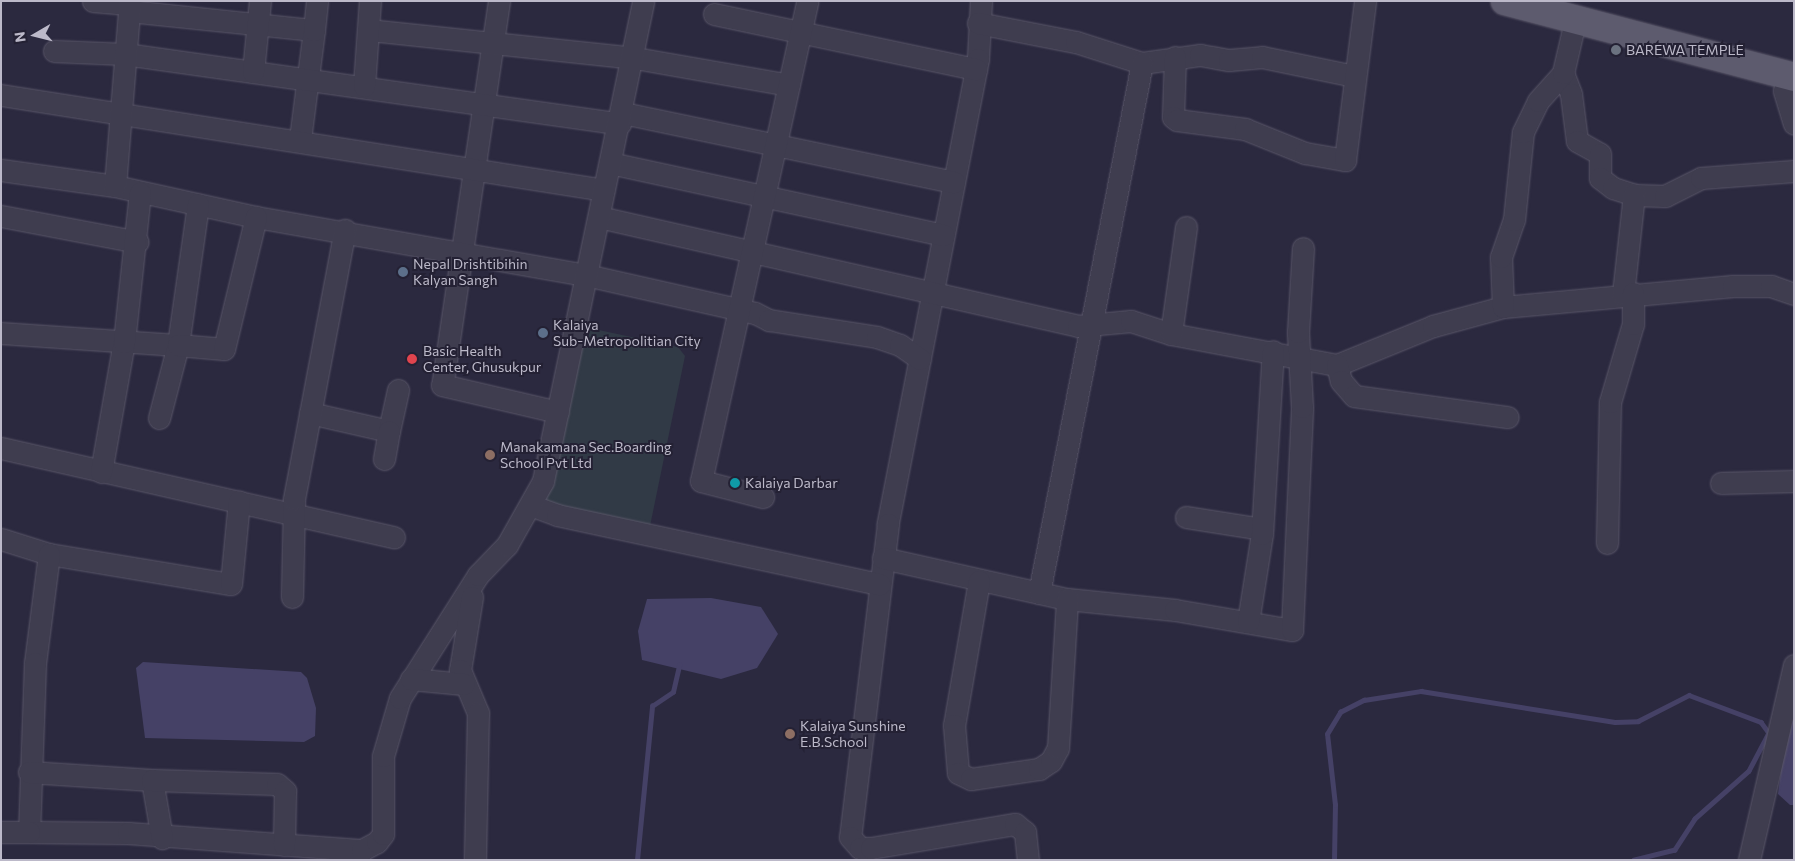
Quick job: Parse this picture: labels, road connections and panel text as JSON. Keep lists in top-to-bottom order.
{
  "places": [
    "BAREWA TEMPLE",
    "Nepal Drishtibihin Kalyan Sangh",
    "Kalaiya Sub-Metropolitian City",
    "Basic Health Center, Ghusukpur",
    "Manakamana Sec.Boarding School Pvt Ltd",
    "Kalaiya Darbar",
    "Kalaiya Sunshine E.B.School"
  ],
  "north": "left"
}
